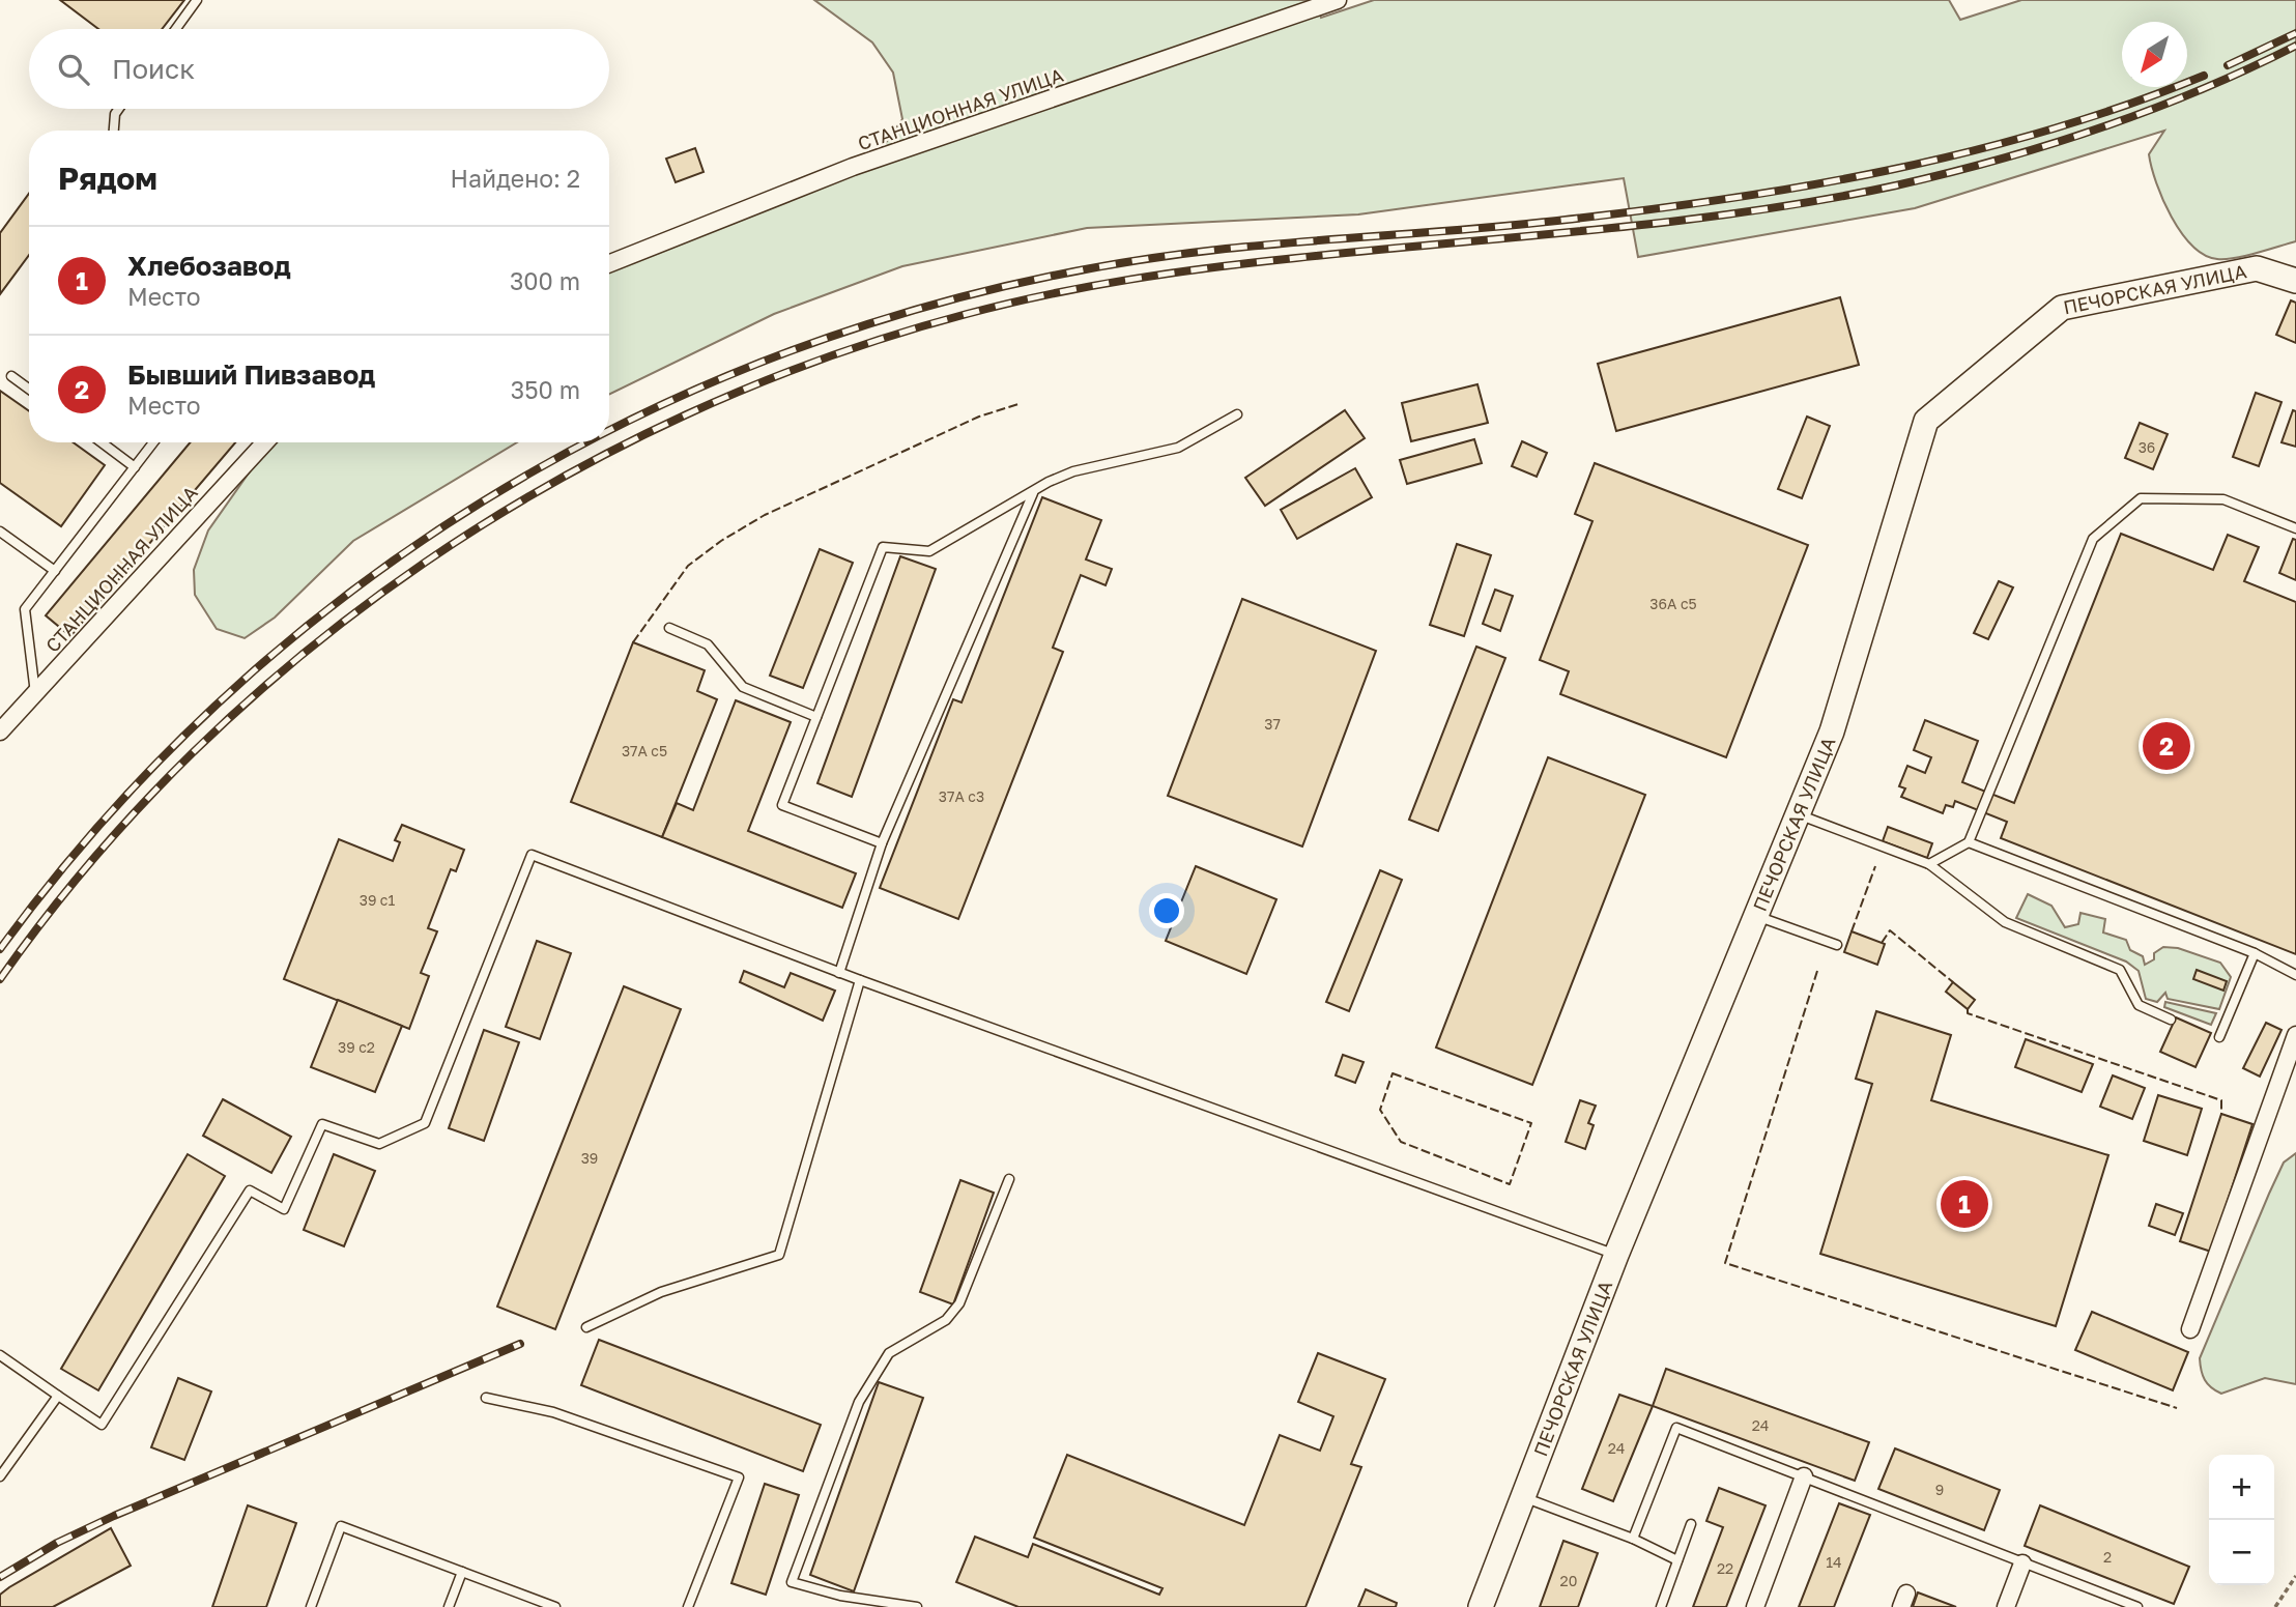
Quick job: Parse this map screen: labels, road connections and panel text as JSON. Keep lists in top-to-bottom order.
{
  "streets": {
    "street": ["СТАНЦИОННАЯ УЛИЦА", "ПЕЧОРСКАЯ УЛИЦА"]
  },
  "house_numbers": [
    "36",
    "36А с5",
    "37",
    "37А с5",
    "37А с3",
    "39 с1",
    "39 с2",
    "39",
    "24",
    "24",
    "9",
    "2",
    "14",
    "22",
    "20"
  ],
  "north": "bottom left",
  "page": {
    "search": "Поиск",
    "heading": ["Рядом", "Найдено: 2"],
    "list": [
      {
        "mark": "1",
        "name": "Хлебозавод",
        "note": "Место",
        "value": "300 m"
      },
      {
        "mark": "2",
        "name": "Бывший Пивзавод",
        "note": "Место",
        "value": "350 m"
      }
    ],
    "pins": ["2", "1"],
    "map_buttons": ["+", "−"]
  }
}
